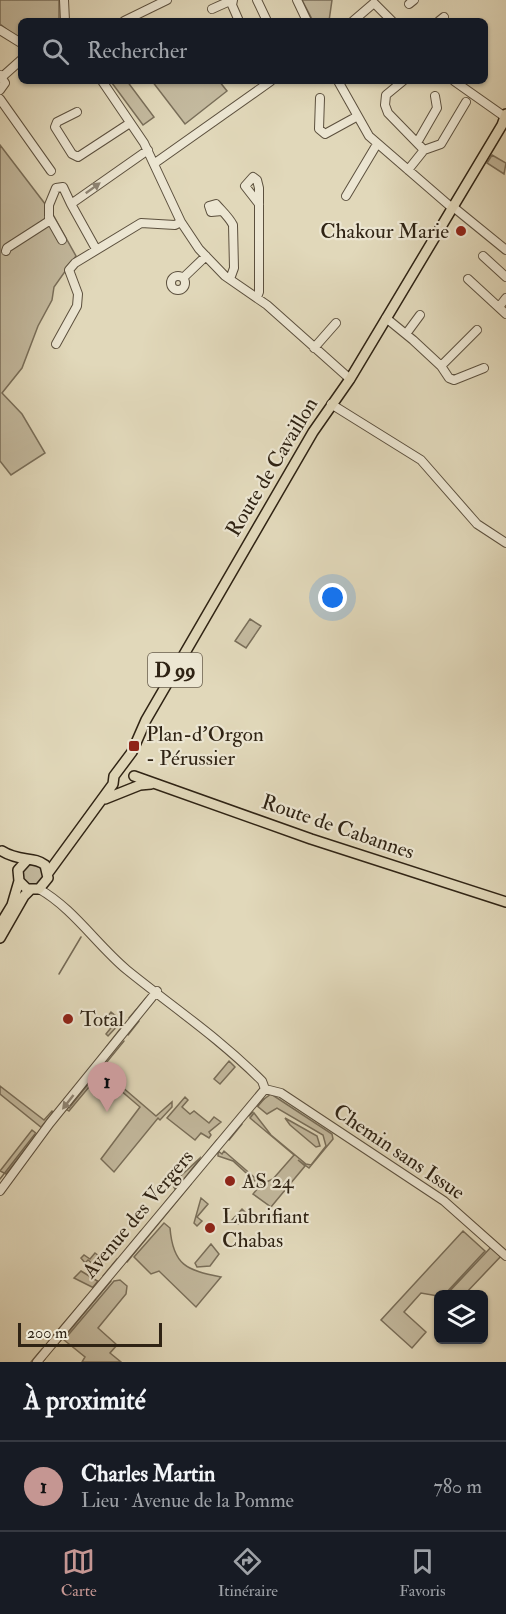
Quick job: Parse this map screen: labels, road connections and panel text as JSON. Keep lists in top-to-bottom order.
{
  "streets": {
    "main road": ["Route de Cavaillon", "D 99", "Route de Cabannes"],
    "street": ["Chemin sans Issue", "Avenue des Vergers"]
  },
  "crossings": [
    ["Route de Cavaillon", "Route de Cabannes"],
    ["Chemin sans Issue", "Avenue des Vergers"]
  ],
  "places": {
    "other": [
      "Chakour Marie",
      "Total",
      "AS 24",
      "Lubrifiant Chabas"
    ],
    "transit": ["Plan-d'Orgon - Pérussier"]
  },
  "scale_bar": "200 m",
  "page": {
    "search": "Rechercher",
    "pins": "1",
    "scale": "200 m",
    "heading": "À proximité",
    "list": [
      {
        "mark": "1",
        "name": "Charles Martin",
        "note": "Lieu · Avenue de la Pomme",
        "value": "780 m"
      }
    ],
    "nav": ["Carte", "Itinéraire", "Favoris"]
  }
}
